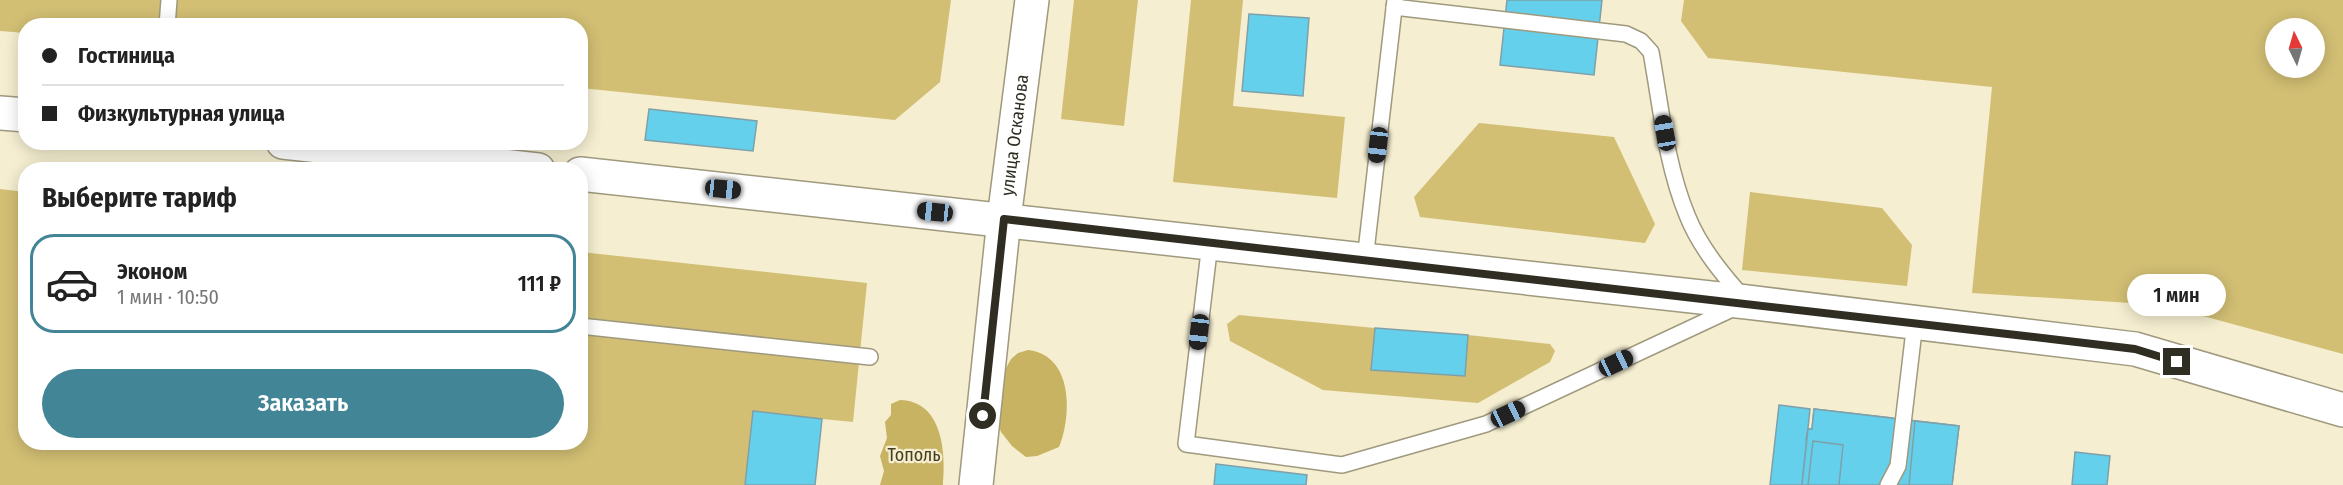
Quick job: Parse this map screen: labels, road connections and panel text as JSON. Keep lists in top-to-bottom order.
{
  "streets": {
    "main road": ["улица Осканова"]
  },
  "parks": ["Тополь"],
  "north": "top",
  "page": {
    "banner": ["Гостиница", "Физкультурная улица"],
    "heading": "Выберите тариф",
    "list": [
      {
        "name": "Эконом",
        "note": "1 мин · 10:50",
        "value": "111 ₽"
      }
    ],
    "bubble": "1 мин",
    "buttons": "Заказать"
  }
}
